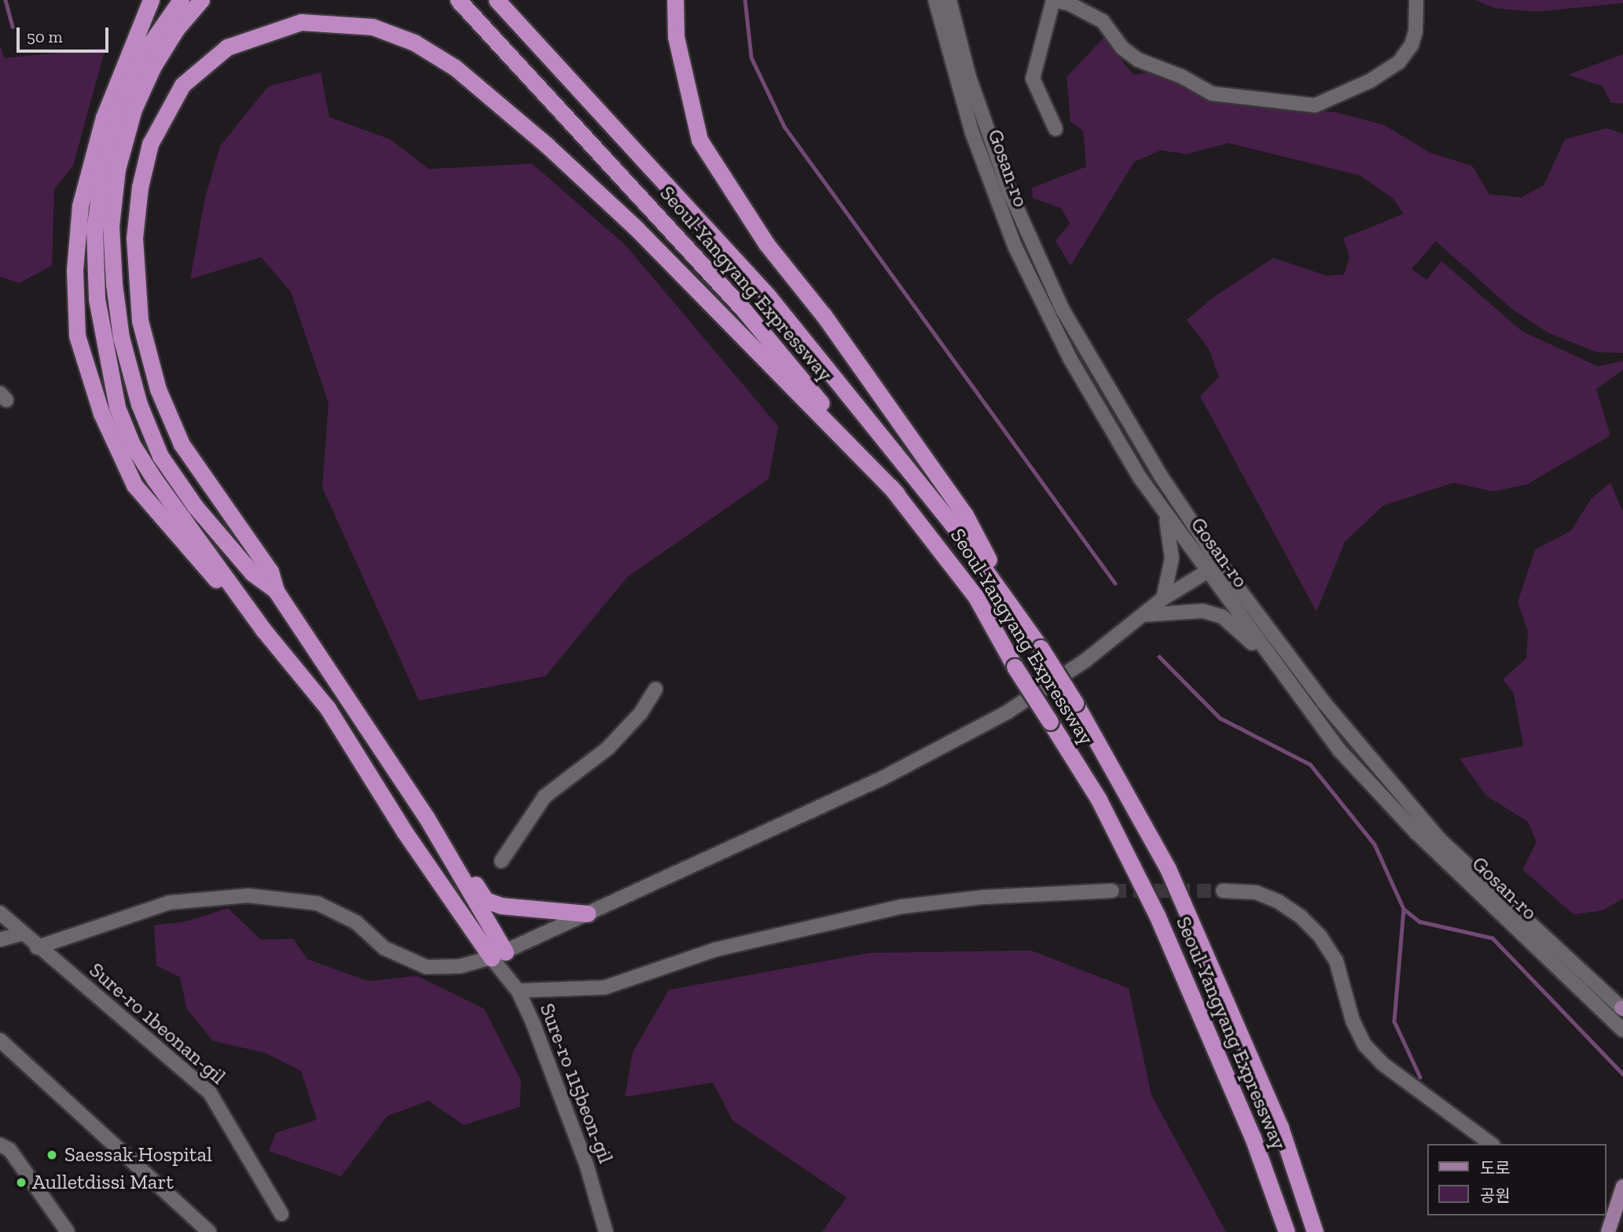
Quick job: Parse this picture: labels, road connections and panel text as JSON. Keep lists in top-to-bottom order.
{
  "streets": {
    "highway": ["Seoul-Yangyang Expressway"],
    "street": ["Gosan-ro", "Sure-ro 1beonan-gil", "Sure-ro 115beon-gil"]
  },
  "places": ["Saessak Hospital", "Aulletdissi Mart"],
  "legend": ["도로", "공원"],
  "scale_bar": "50 m"
}
